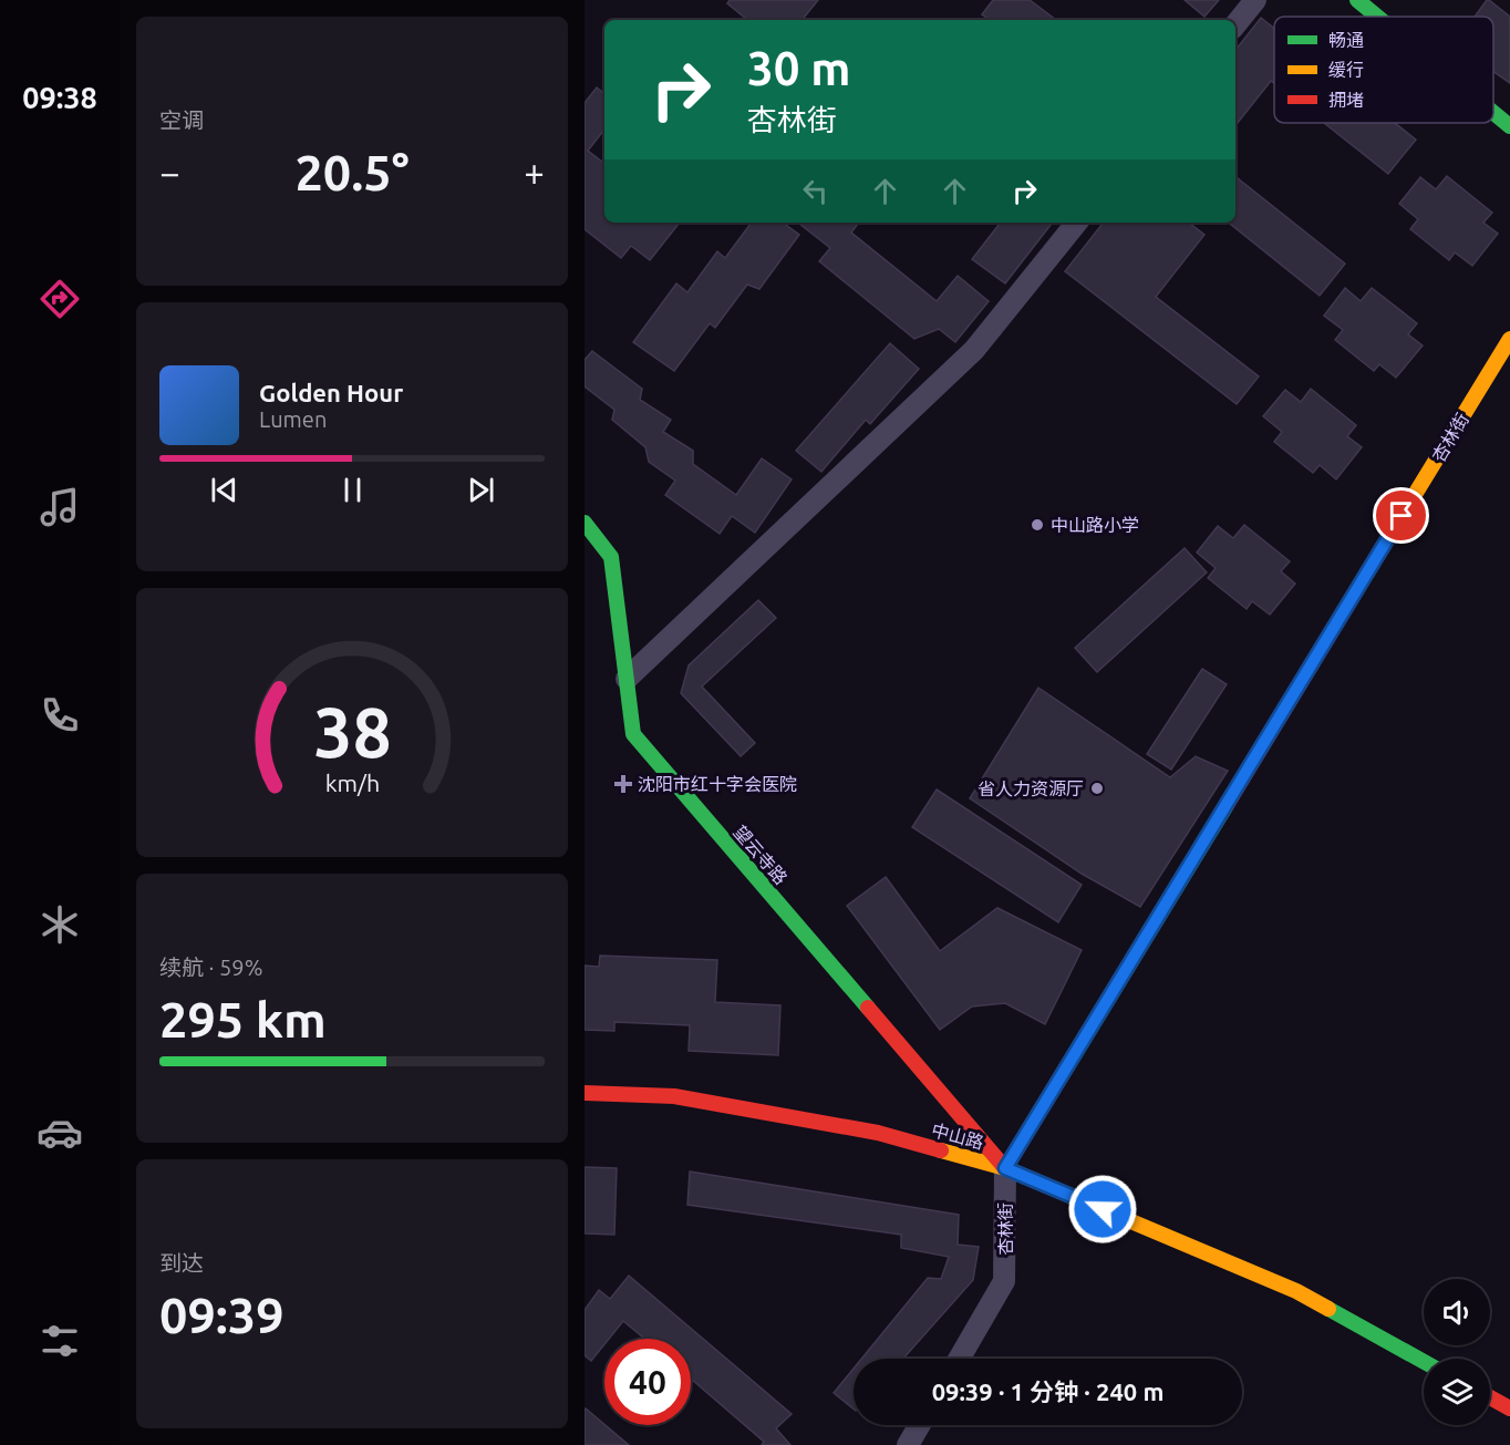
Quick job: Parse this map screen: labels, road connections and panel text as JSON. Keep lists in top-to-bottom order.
{
  "streets": {
    "street": ["杏林街", "望云寺路", "中山路"]
  },
  "crossings": [
    ["杏林街", "望云寺路"],
    ["杏林街", "中山路"],
    ["望云寺路", "中山路"]
  ],
  "places": {
    "other": ["中山路小学", "省人力资源厅"],
    "health": ["沈阳市红十字会医院"]
  },
  "legend": ["畅通", "缓行", "拥堵"],
  "page": {
    "tabs": "09:38",
    "tile": [
      "空调",
      ["续航 · 59%", "295 km"],
      ["到达", "09:39"]
    ],
    "turn": ["30 m", "杏林街"],
    "heat": ["−", "20.5°", "+"],
    "song": ["Golden Hour", "Lumen"],
    "limit": "40",
    "trip": "09:39 · 1 分钟 · 240 m",
    "gauge": ["38", "km/h"]
  }
}
